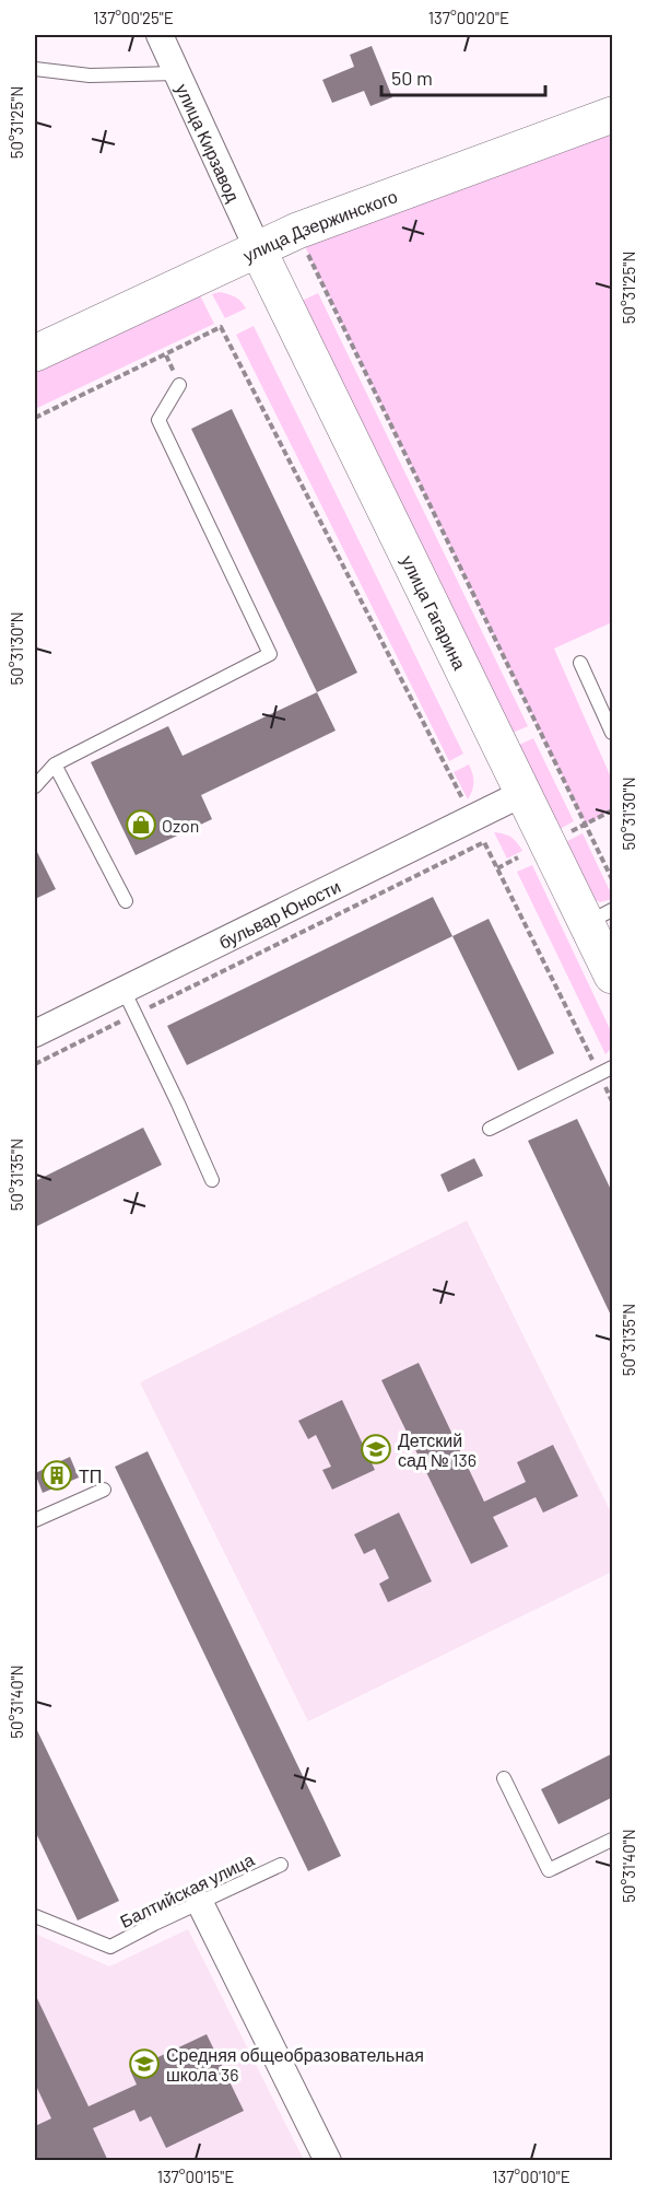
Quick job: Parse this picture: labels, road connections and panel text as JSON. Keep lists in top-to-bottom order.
{
  "streets": {
    "street": [
      "улица Кирзавод",
      "улица Дзержинского",
      "улица Гагарина",
      "бульвар Юности"
    ],
    "lane": ["Балтийская улица"]
  },
  "crossings": [
    ["улица Кирзавод", "улица Дзержинского"],
    ["улица Кирзавод", "улица Гагарина"],
    ["улица Дзержинского", "улица Гагарина"],
    ["улица Гагарина", "бульвар Юности"]
  ],
  "places": {
    "shop": ["Ozon"],
    "school or university": ["Детский сад № 136", "Средняя общеобразовательная школа 36"],
    "building": ["ТП"]
  },
  "scale_bar": "50 m",
  "coordinates": [
    "137°00'25\"E",
    "137°00'20\"E",
    "50°31'25\"N",
    "50°31'30\"N",
    "50°31'35\"N",
    "50°31'40\"N",
    "137°00'15\"E",
    "137°00'10\"E"
  ]
}
